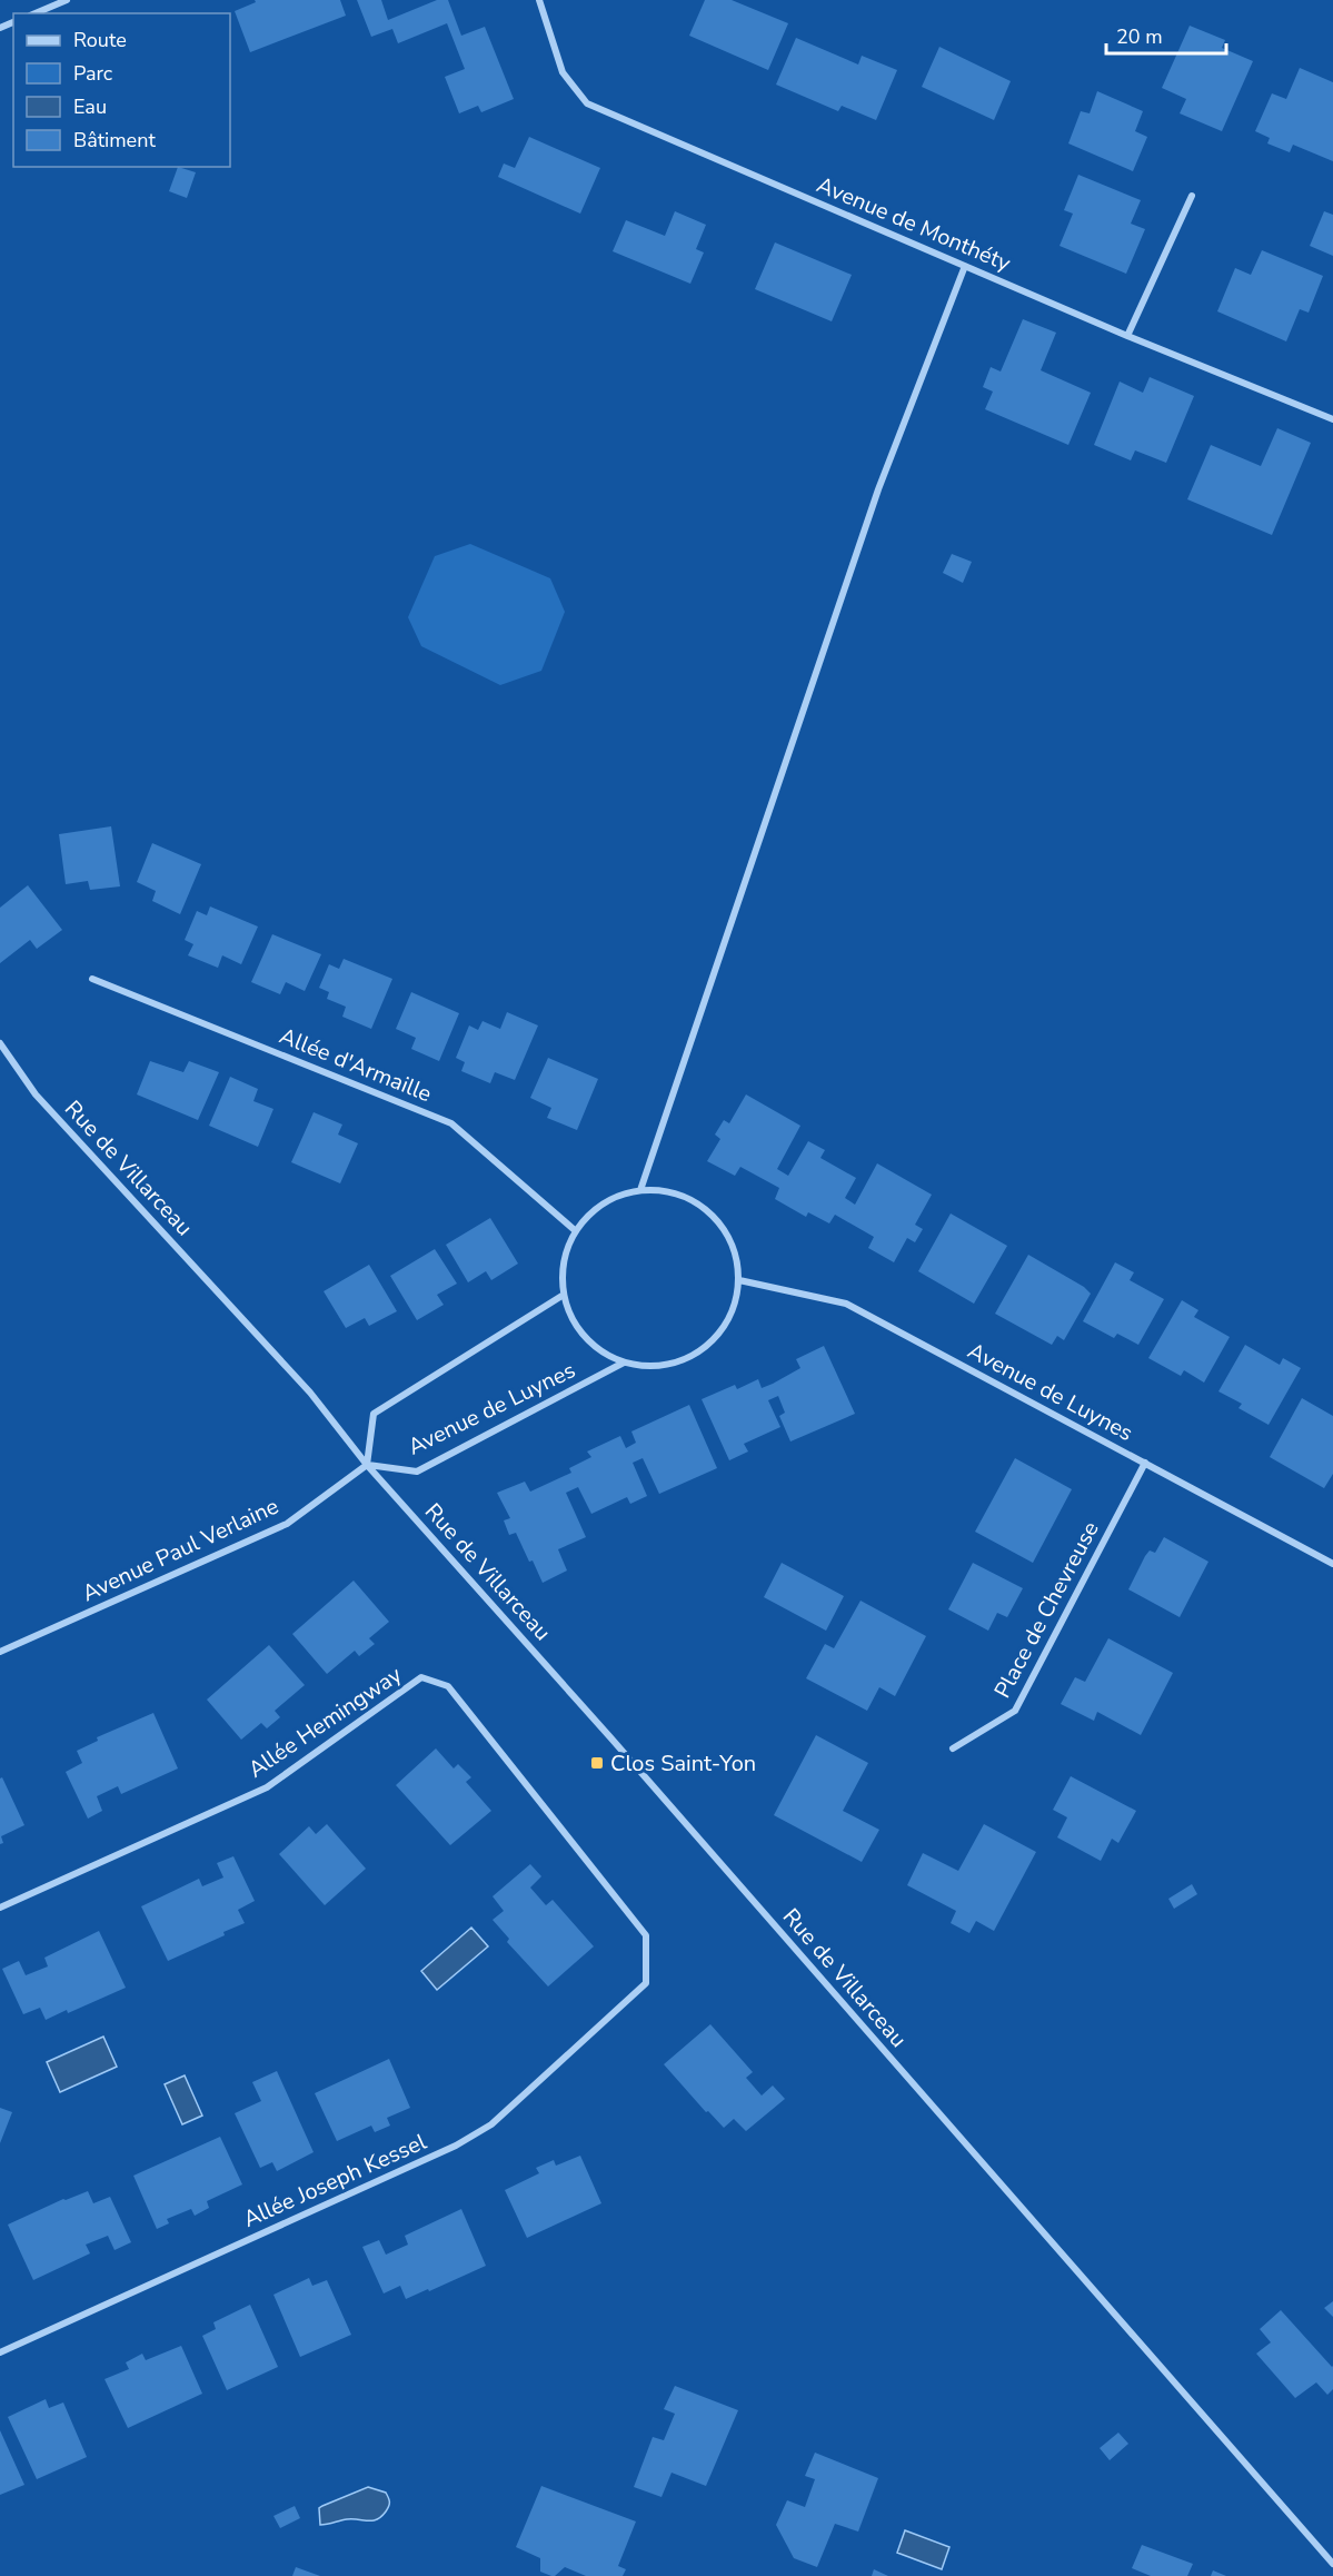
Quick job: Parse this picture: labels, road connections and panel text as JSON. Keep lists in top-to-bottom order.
{
  "streets": {
    "street": [
      "Avenue de Monthéty",
      "Allée d'Armaille",
      "Rue de Villarceau",
      "Avenue de Luynes",
      "Avenue Paul Verlaine",
      "Place de Chevreuse",
      "Allée Hemingway",
      "Allée Joseph Kessel"
    ]
  },
  "crossings": [
    ["Allée d'Armaille", "Avenue de Luynes"],
    ["Rue de Villarceau", "Avenue de Luynes"],
    ["Rue de Villarceau", "Avenue Paul Verlaine"],
    ["Avenue de Luynes", "Avenue Paul Verlaine"],
    ["Avenue de Luynes", "Place de Chevreuse"],
    ["Allée Hemingway", "Allée Joseph Kessel"]
  ],
  "places": {
    "transit": ["Clos Saint-Yon"]
  },
  "legend": [
    "Route",
    "Parc",
    "Eau",
    "Bâtiment"
  ],
  "scale_bar": "20 m"
}
